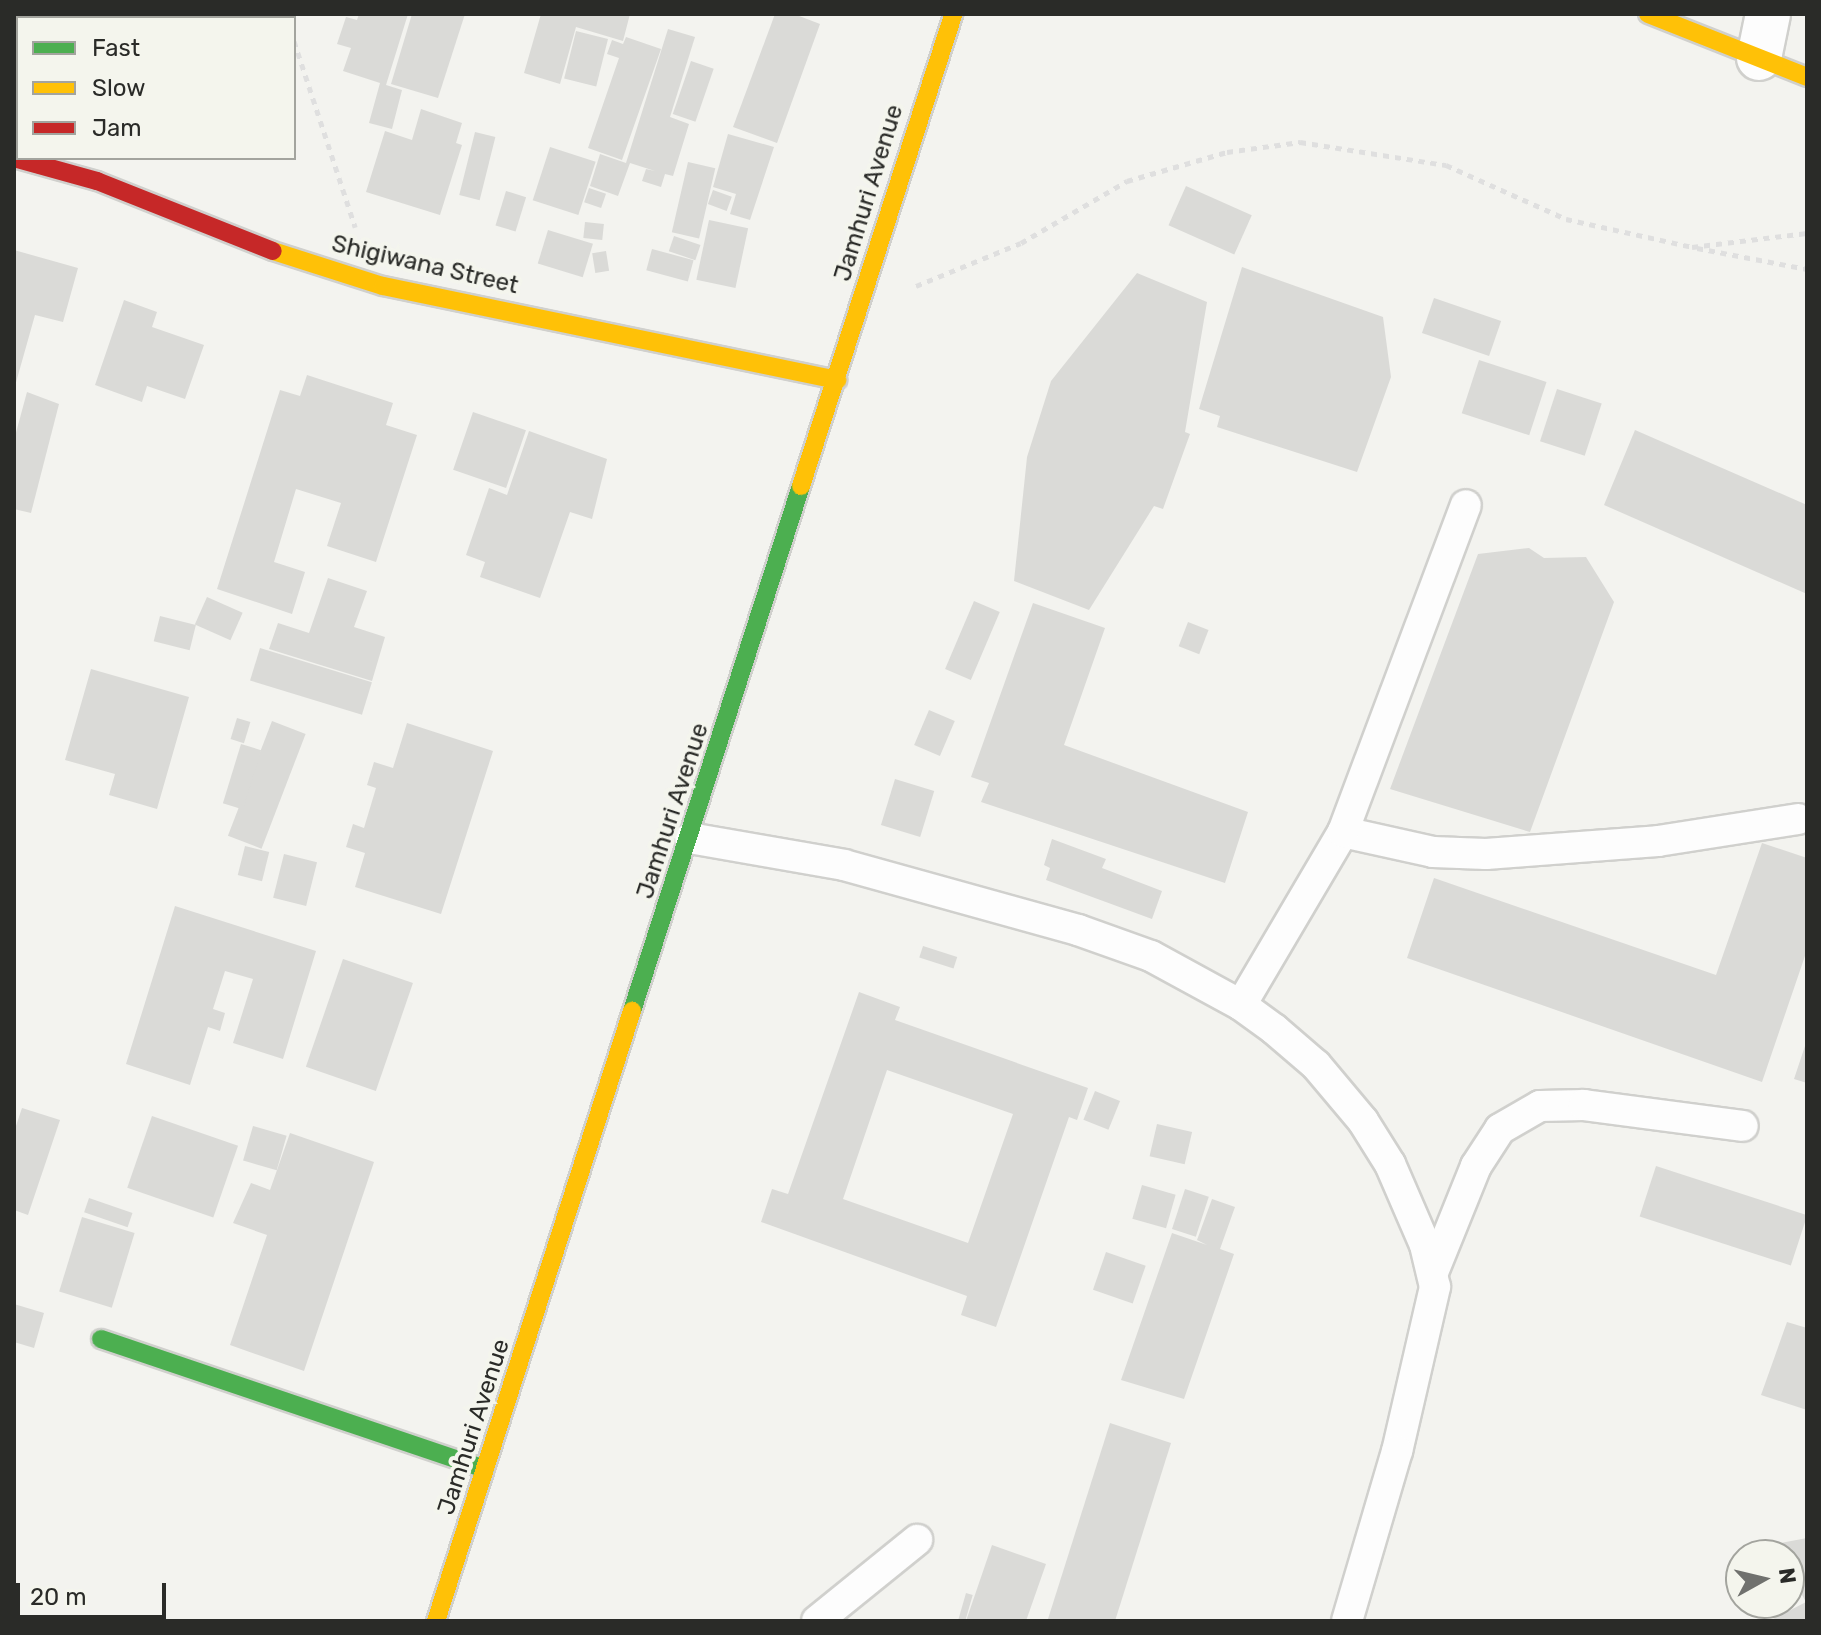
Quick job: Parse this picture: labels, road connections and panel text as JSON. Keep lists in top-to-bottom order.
{
  "streets": {
    "street": ["Jamhuri Avenue", "Shigiwana Street"]
  },
  "crossings": [
    ["Jamhuri Avenue", "Shigiwana Street"]
  ],
  "legend": ["Fast", "Slow", "Jam"],
  "scale_bar": "20 m",
  "north": "right"
}
